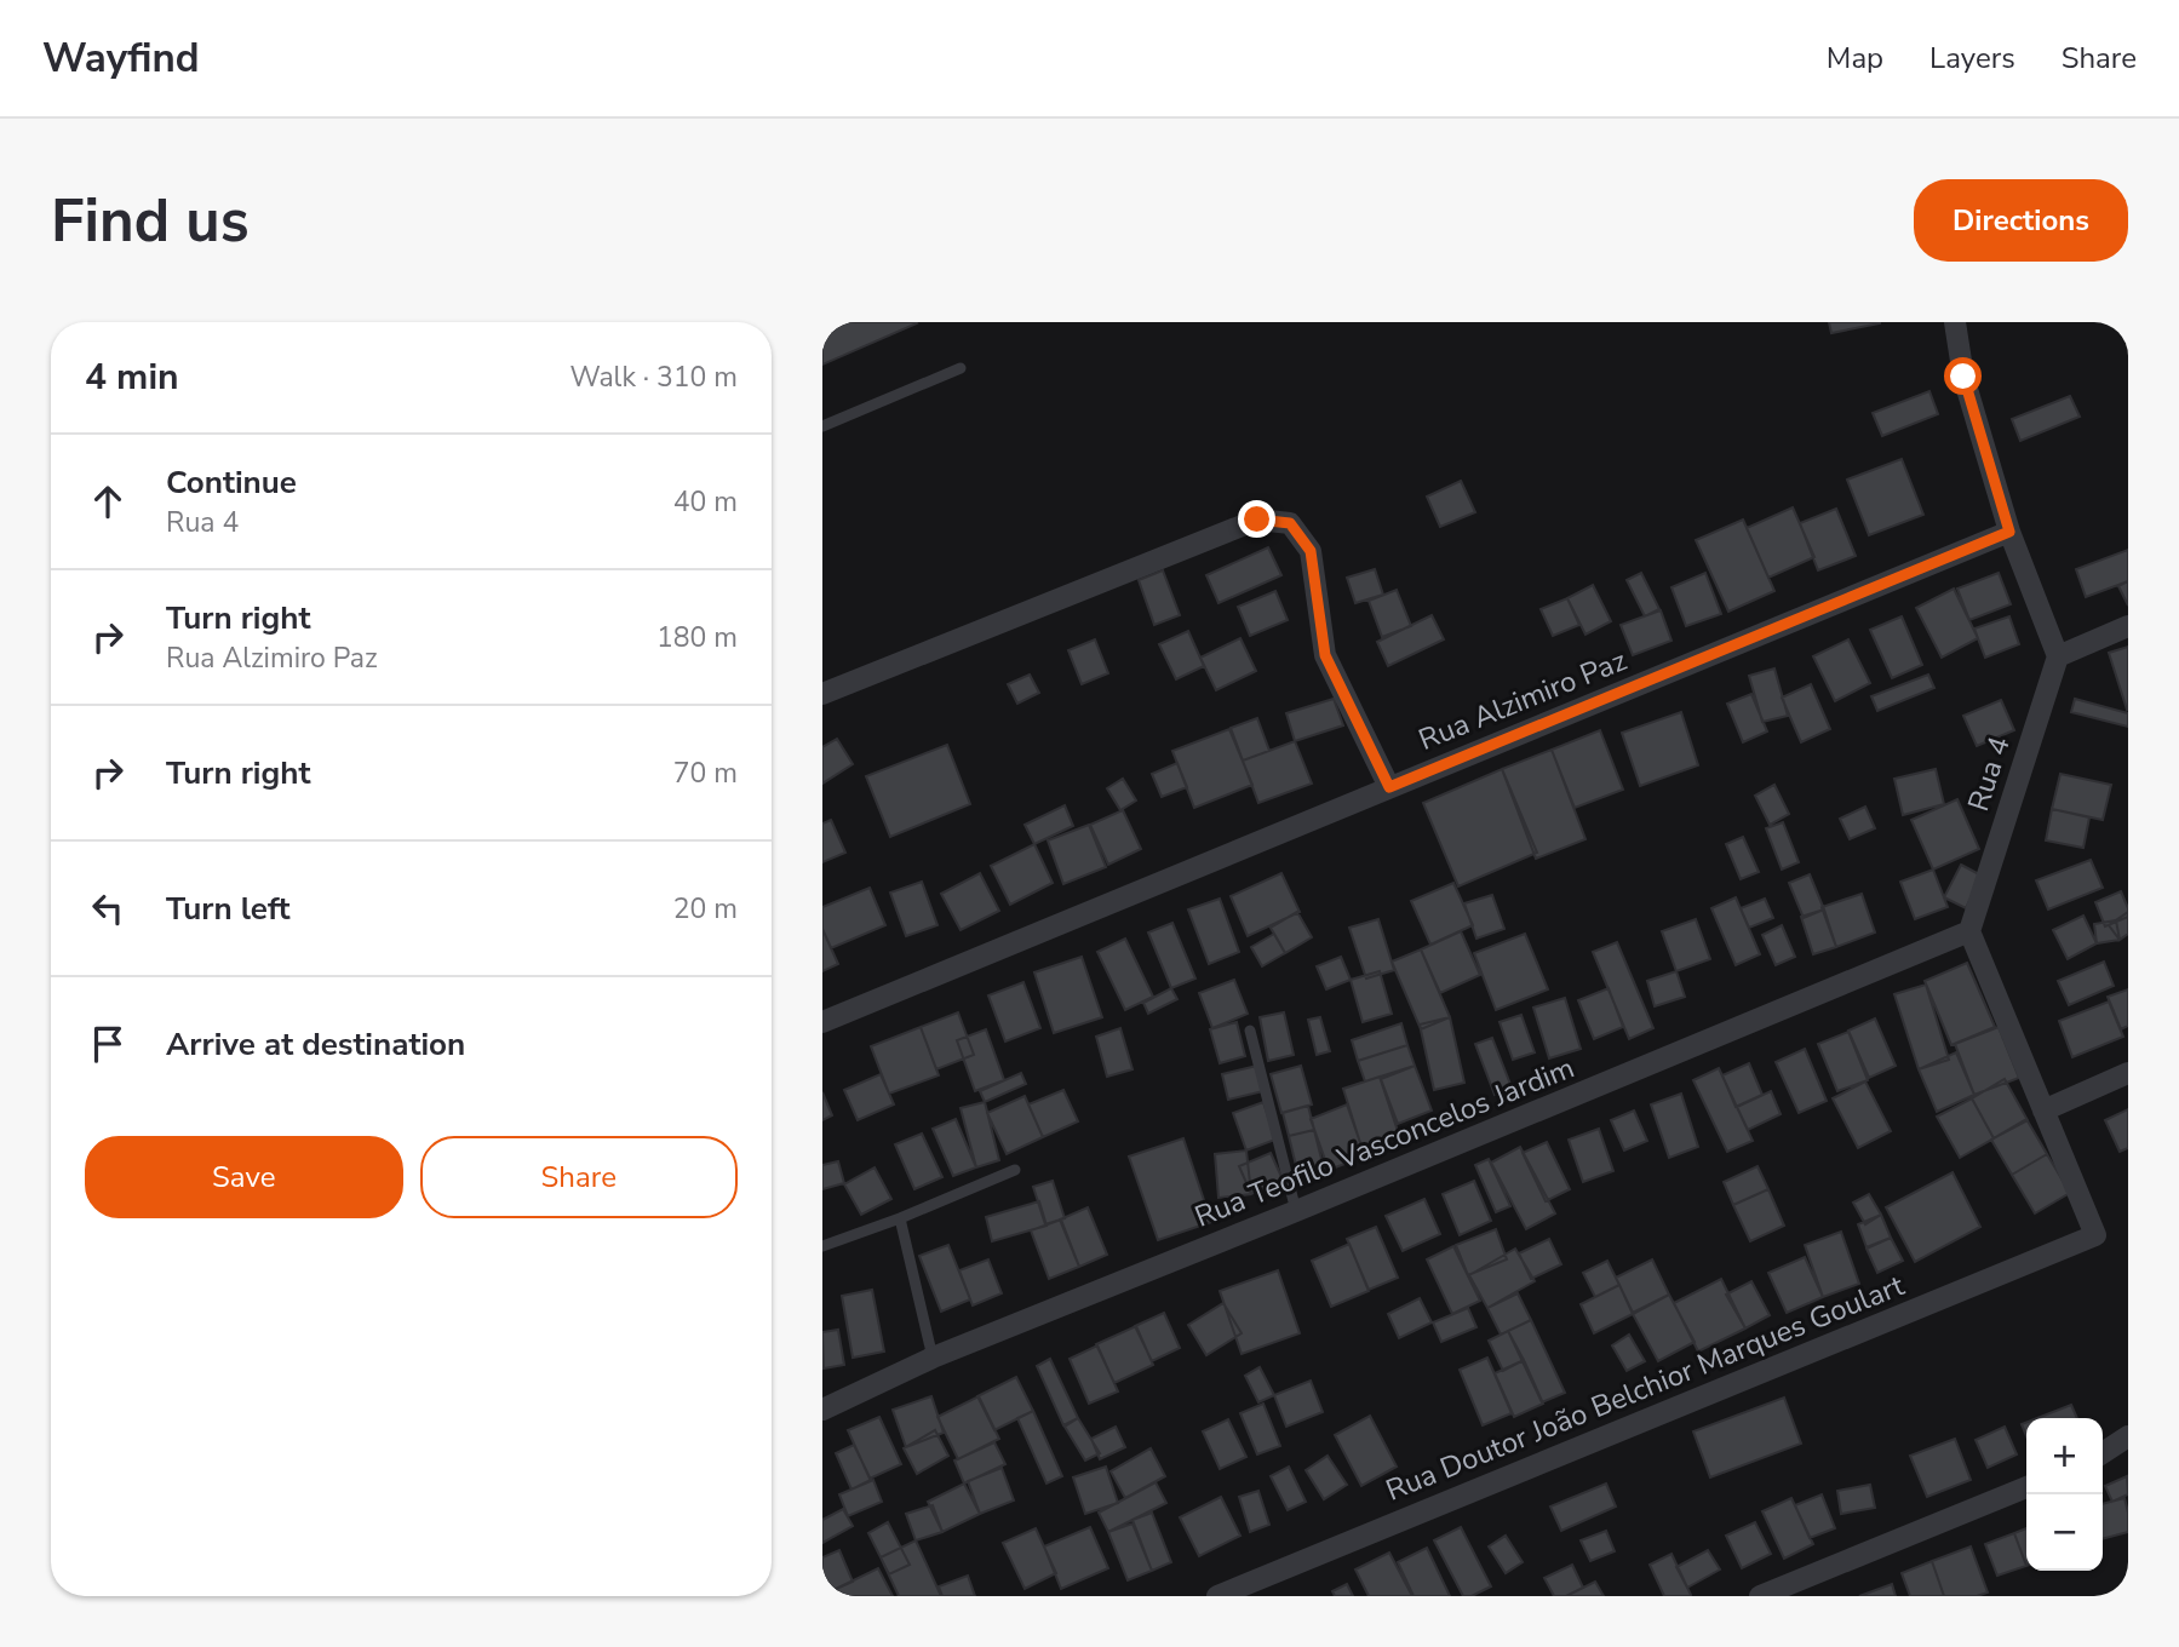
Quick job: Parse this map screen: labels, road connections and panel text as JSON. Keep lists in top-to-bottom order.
{
  "streets": {
    "street": [
      "Rua Alzimiro Paz",
      "Rua 4",
      "Rua Teofilo Vasconcelos Jardim",
      "Rua Doutor João Belchior Marques Goulart"
    ]
  },
  "crossings": [
    ["Rua 4", "Rua Teofilo Vasconcelos Jardim"]
  ],
  "page": {
    "header": "Wayfind",
    "nav": ["Map", "Layers", "Share"],
    "buttons": [
      "Directions",
      ["Save", "Share"]
    ],
    "title": "Find us",
    "heading": ["4 min", "Walk · 310 m"],
    "list": [
      ["Continue", "Rua 4", "40 m"],
      ["Turn right", "Rua Alzimiro Paz", "180 m"],
      ["Turn right", "70 m"],
      ["Turn left", "20 m"],
      "Arrive at destination"
    ],
    "map_buttons": ["+", "−"]
  }
}
